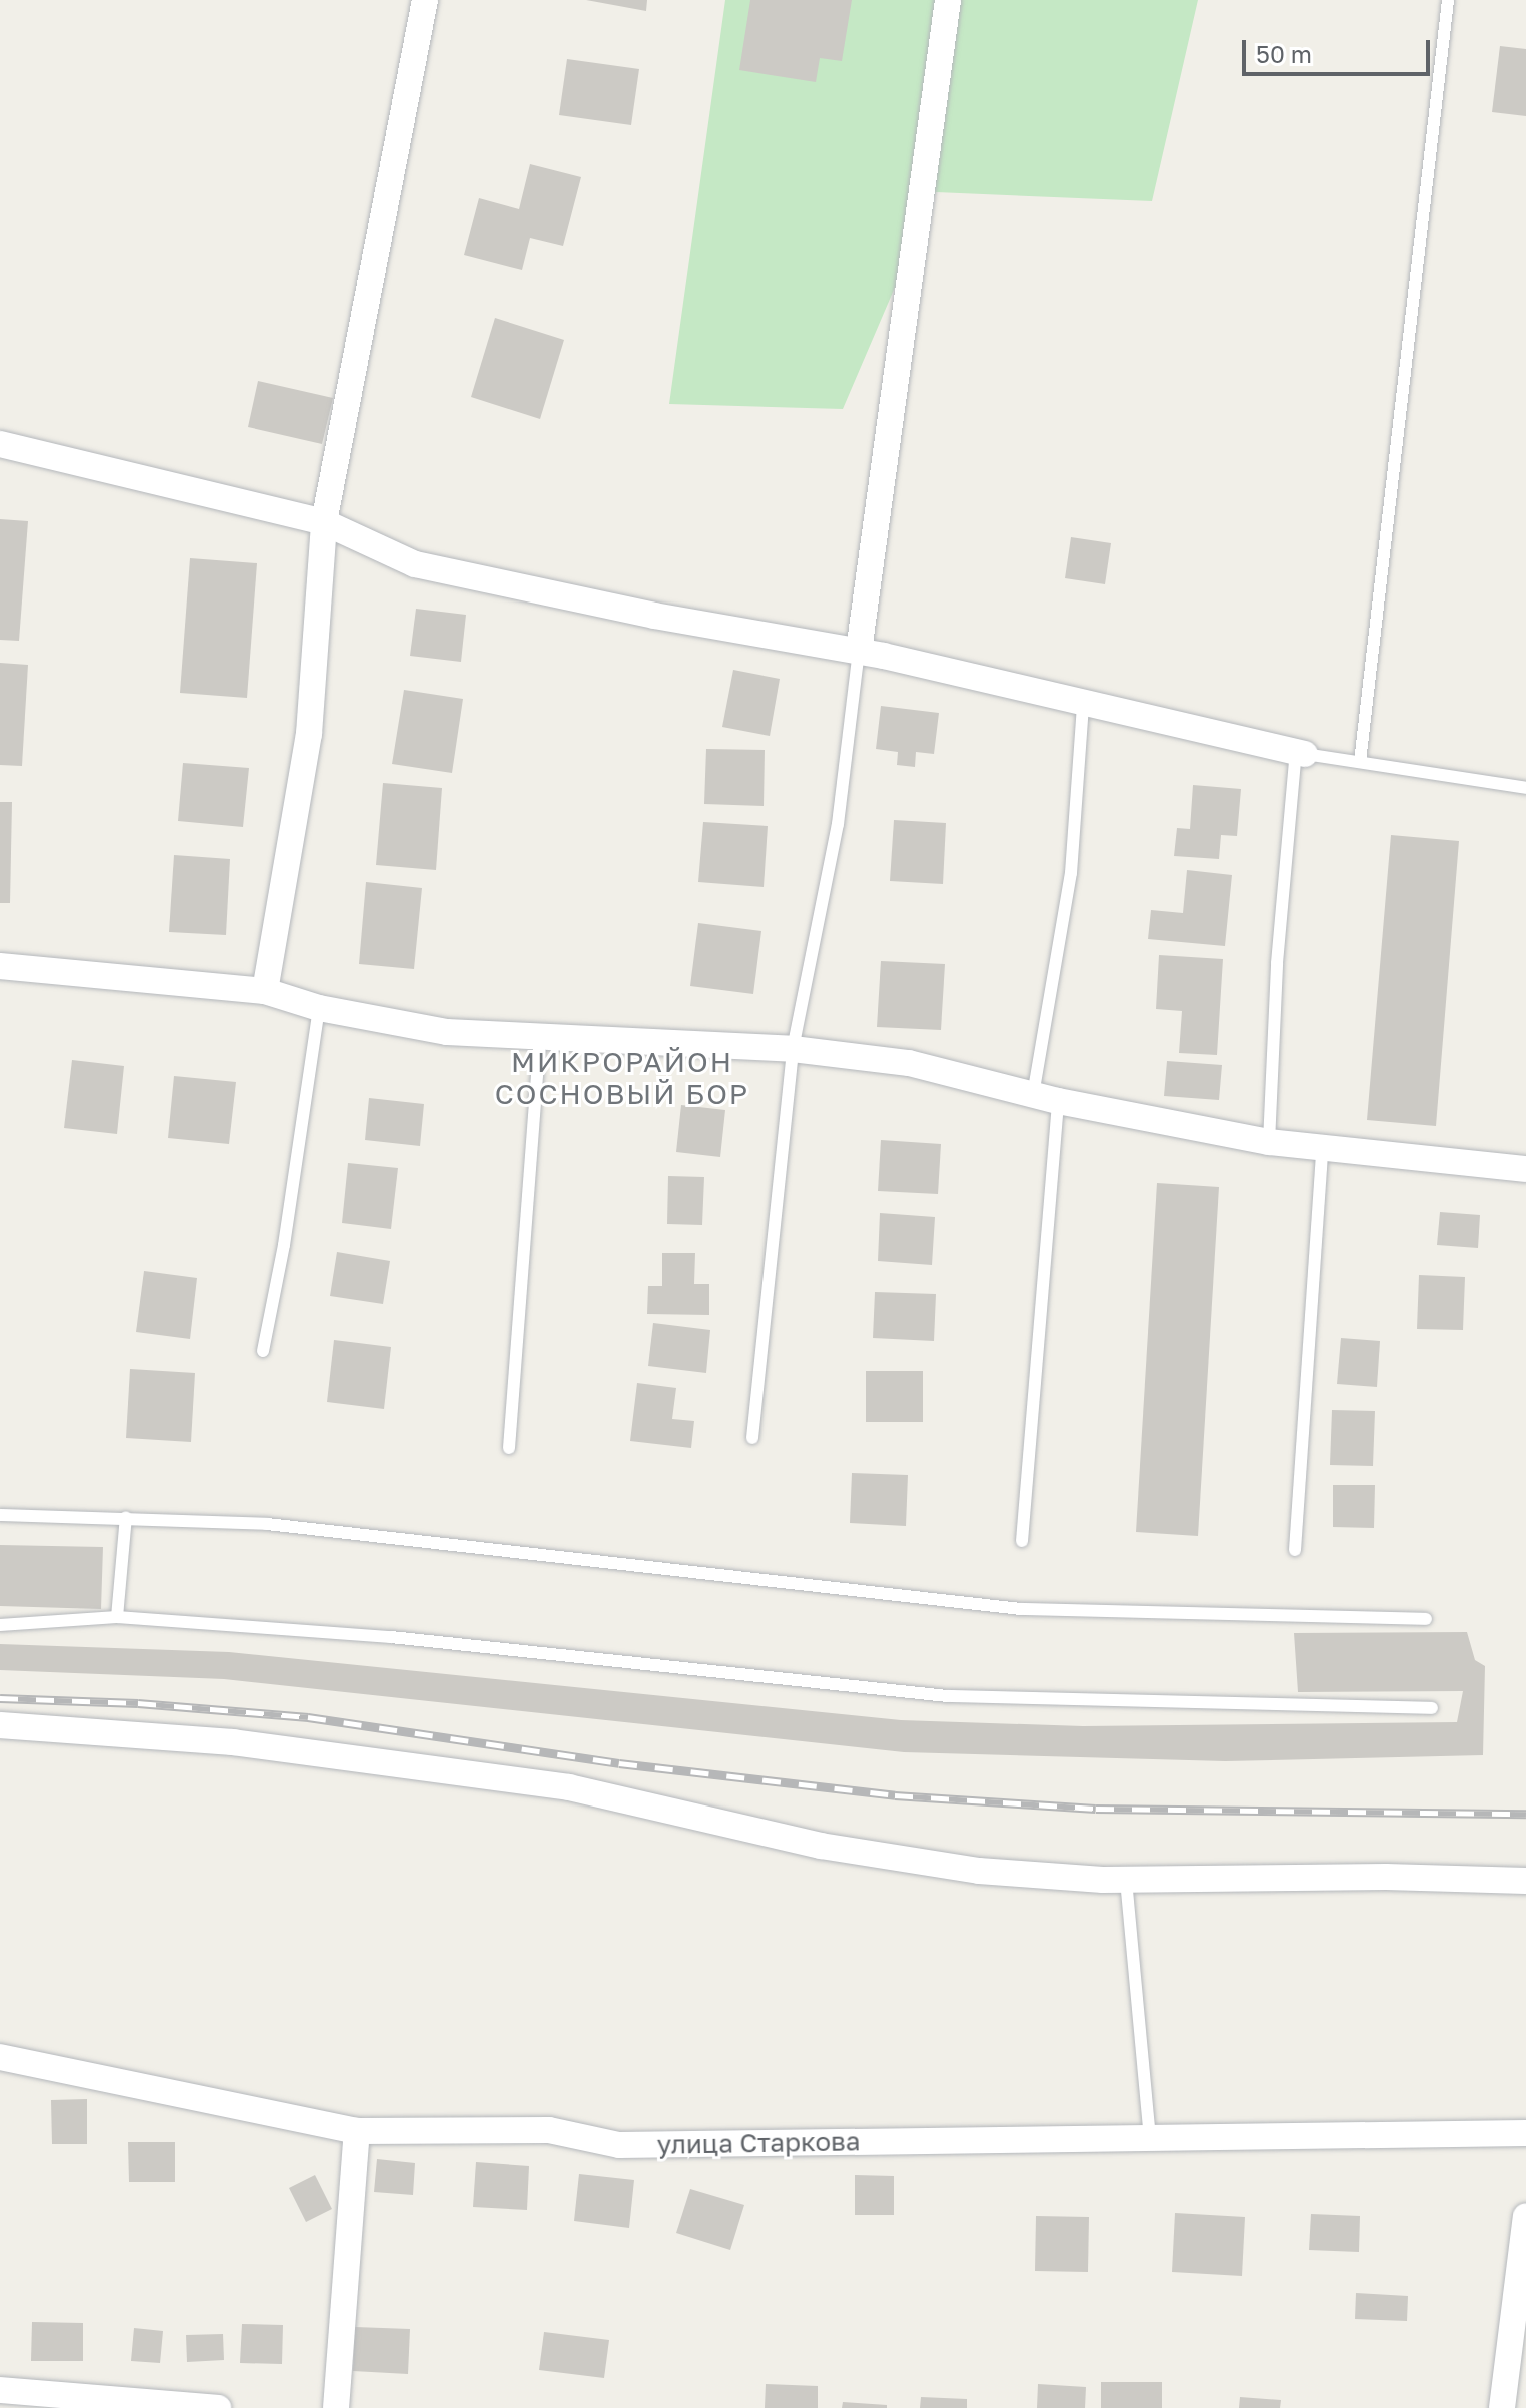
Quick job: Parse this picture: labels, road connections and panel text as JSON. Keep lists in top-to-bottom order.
{
  "streets": {
    "street": ["улица Старкова"]
  },
  "districts": ["МИКРОРАЙОН СОСНОВЫЙ БОР"],
  "scale_bar": "50 m"
}
